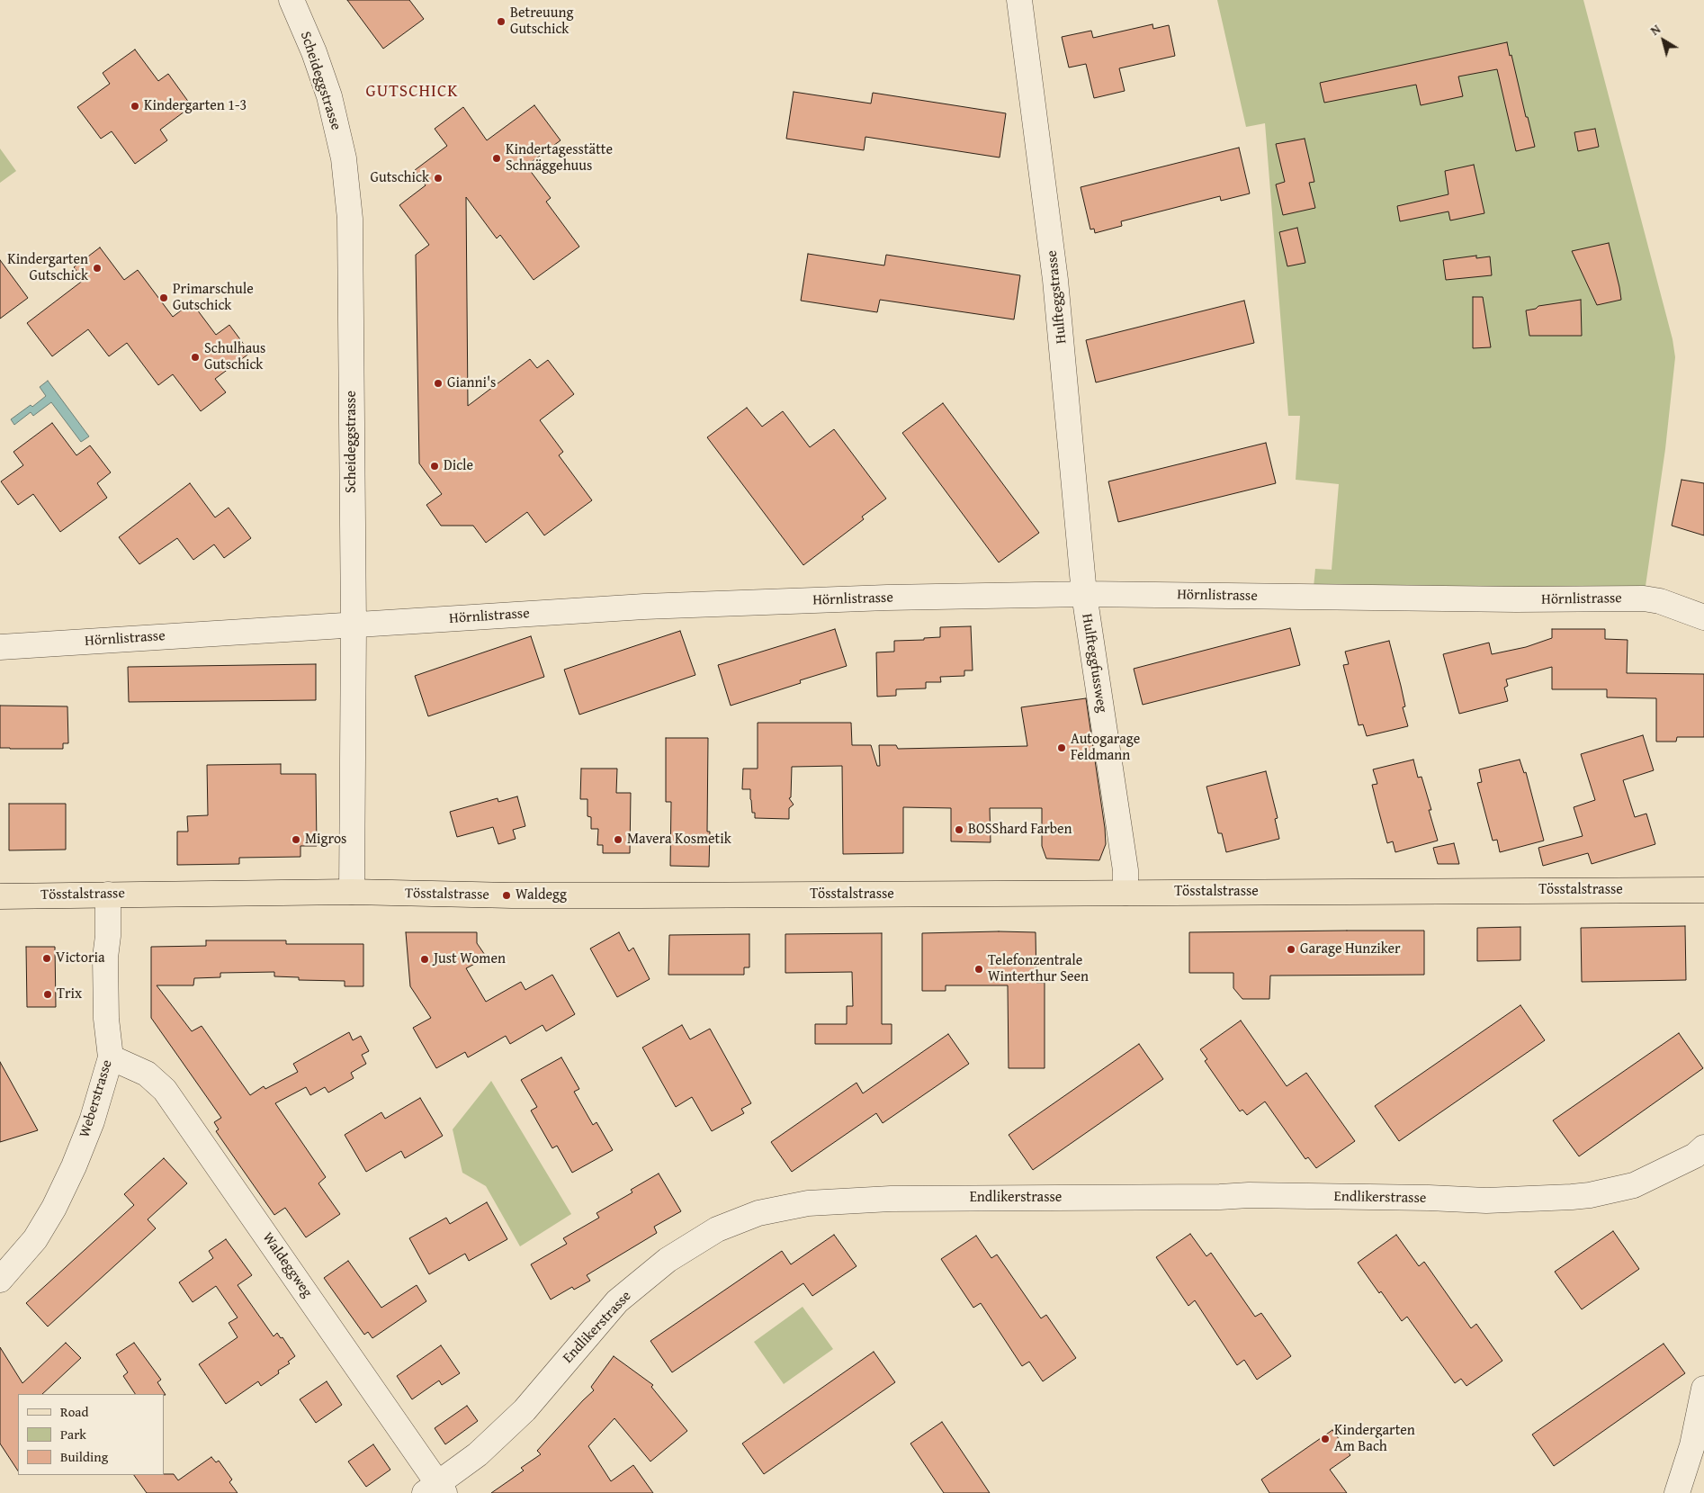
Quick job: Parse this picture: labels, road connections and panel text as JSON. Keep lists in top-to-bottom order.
{
  "streets": {
    "main road": ["Tösstalstrasse"],
    "street": [
      "Scheideggstrasse",
      "Hulfteggstrasse",
      "Hörnlistrasse",
      "Hulfteggfussweg",
      "Weberstrasse",
      "Endlikerstrasse",
      "Waldeggweg"
    ]
  },
  "crossings": [
    ["Scheideggstrasse", "Hörnlistrasse"],
    ["Scheideggstrasse", "Tösstalstrasse"],
    ["Hulfteggstrasse", "Hörnlistrasse"],
    ["Hulfteggstrasse", "Hulfteggfussweg"],
    ["Hörnlistrasse", "Hulfteggfussweg"],
    ["Hulfteggfussweg", "Tösstalstrasse"],
    ["Tösstalstrasse", "Weberstrasse"],
    ["Weberstrasse", "Waldeggweg"],
    ["Endlikerstrasse", "Waldeggweg"]
  ],
  "districts": ["GUTSCHICK"],
  "places": [
    "Betreuung Gutschick",
    "Kindergarten 1-3",
    "Kindertagesstätte Schnäggehuus",
    "Gutschick",
    "Kindergarten Gutschick",
    "Primarschule Gutschick",
    "Schulhaus Gutschick",
    "Gianni's",
    "Dicle",
    "Autogarage Feldmann",
    "BOSShard Farben",
    "Migros",
    "Mavera Kosmetik",
    "Waldegg",
    "Garage Hunziker",
    "Victoria",
    "Just Women",
    "Telefonzentrale Winterthur Seen",
    "Trix",
    "Kindergarten Am Bach"
  ],
  "legend": ["Road", "Park", "Building"],
  "north": "top left"
}
